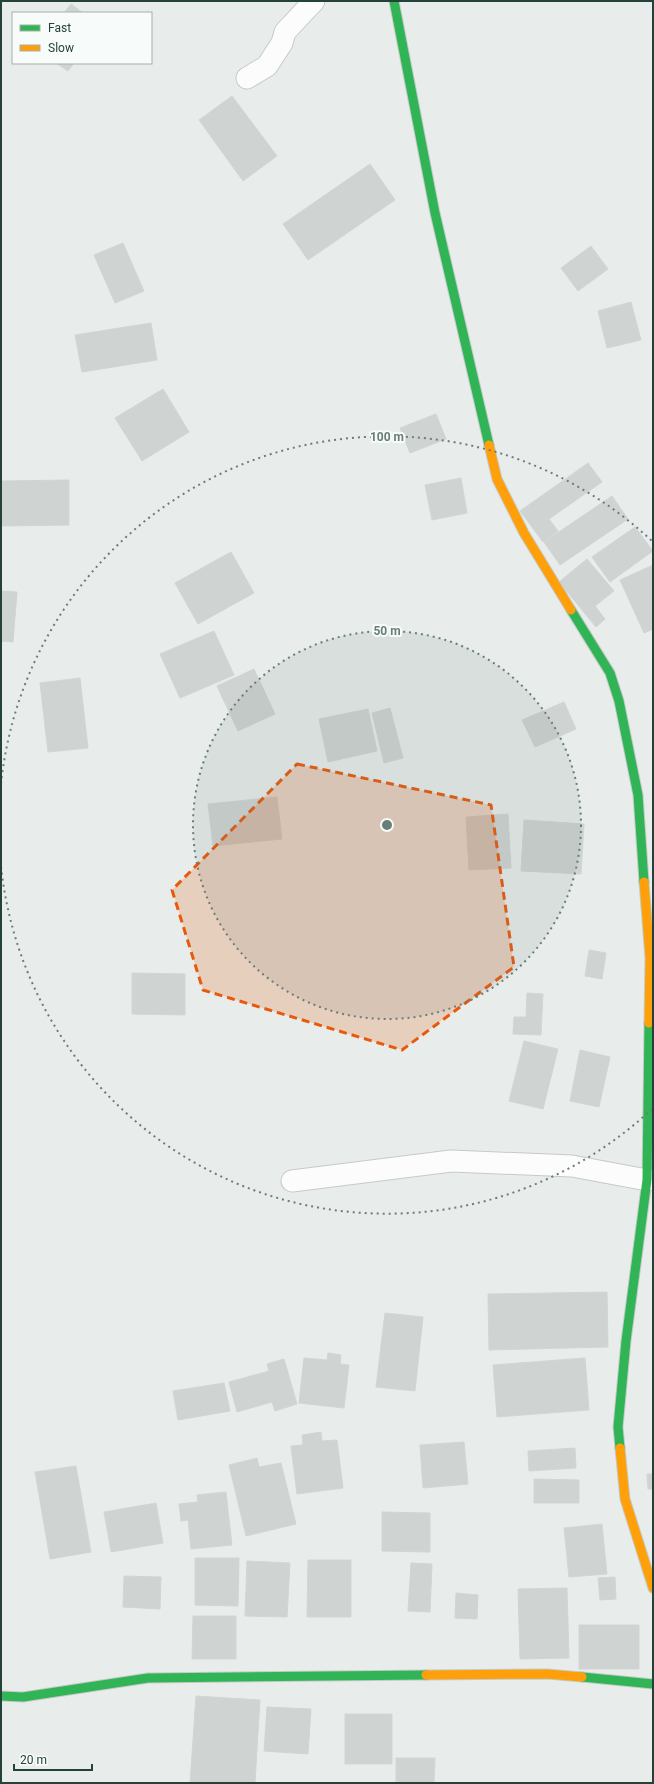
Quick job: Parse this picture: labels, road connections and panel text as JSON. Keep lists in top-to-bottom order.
{
  "legend": ["Fast", "Slow"],
  "scale_bar": "20 m",
  "rings": ["100 m", "50 m"]
}
